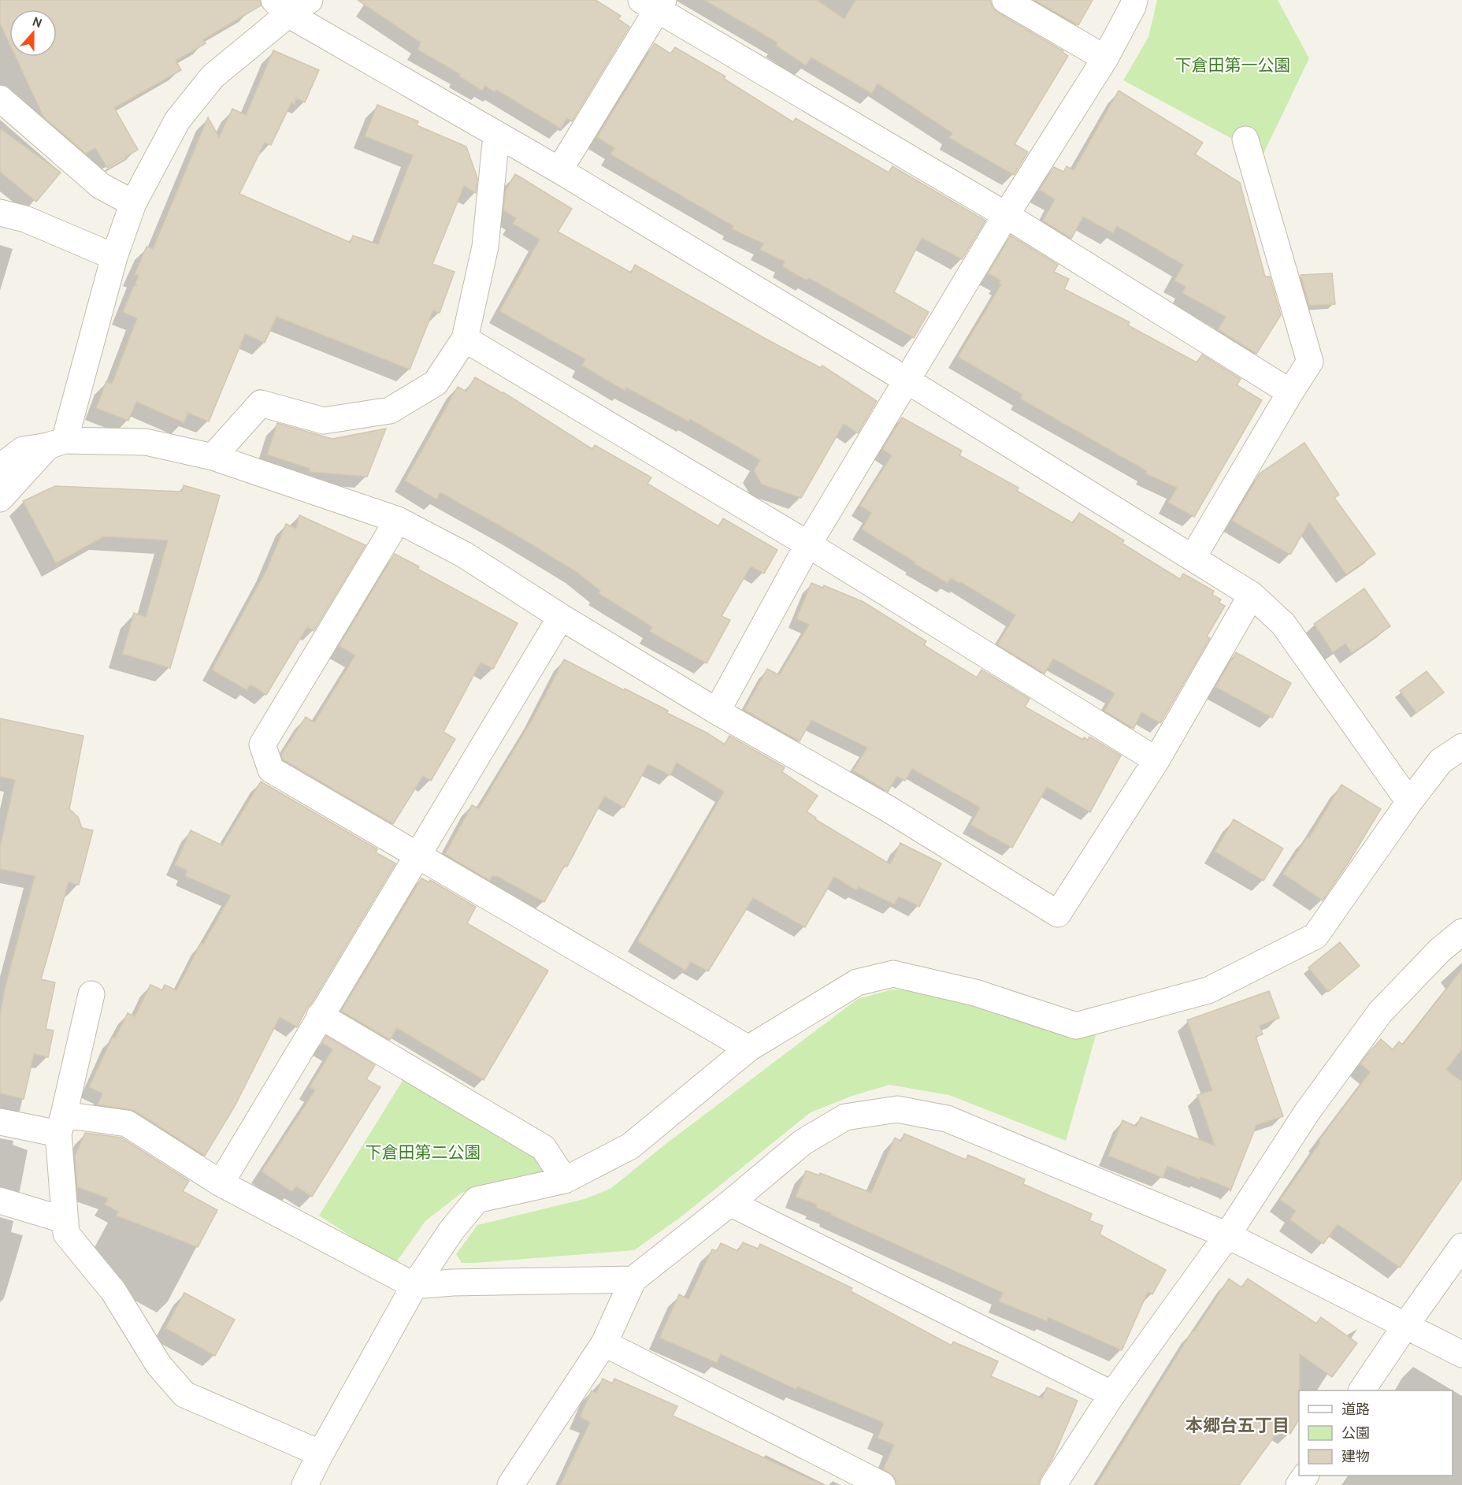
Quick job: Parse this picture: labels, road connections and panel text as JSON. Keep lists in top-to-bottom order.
{
  "districts": ["本郷台五丁目"],
  "parks": ["下倉田第一公園", "下倉田第二公園"],
  "legend": ["道路", "公園", "建物"],
  "north": "top"
}
